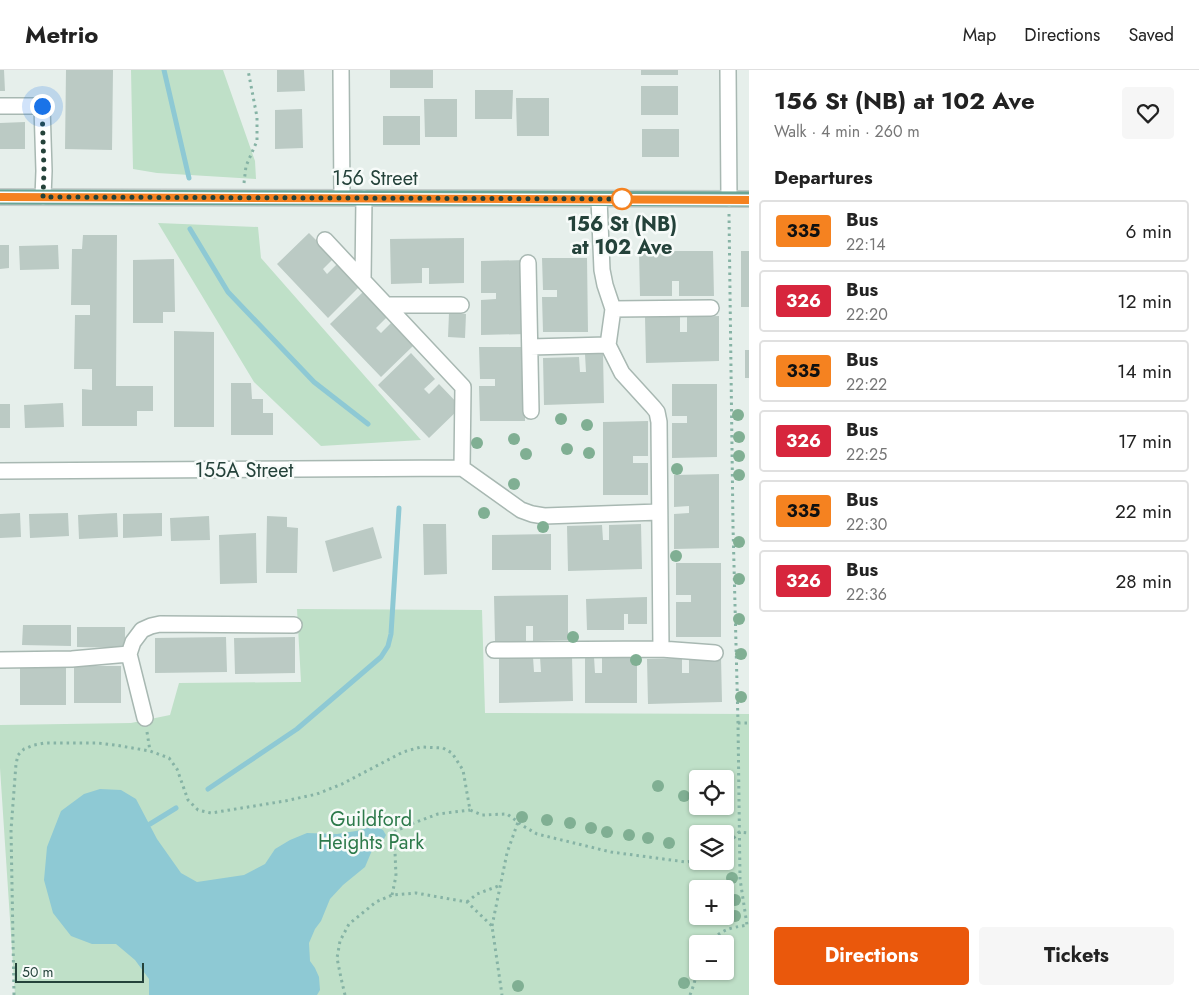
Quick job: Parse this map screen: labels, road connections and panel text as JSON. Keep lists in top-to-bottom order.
{
  "streets": {
    "main road": ["156 Street"],
    "street": ["155A Street"]
  },
  "parks": ["Guildford Heights Park"],
  "places": ["156 St (NB) at 102 Ave"],
  "lines": ["bus line 335"],
  "scale_bar": "50 m",
  "page": {
    "header": "Metrio",
    "nav": ["Map", "Directions", "Saved"],
    "heading": [
      ["156 St (NB) at 102 Ave", "Walk · 4 min · 260 m"],
      "Departures"
    ],
    "list": [
      {
        "mark": "335",
        "name": "Bus",
        "note": "22:14",
        "value": "6 min"
      },
      {
        "mark": "326",
        "name": "Bus",
        "note": "22:20",
        "value": "12 min"
      },
      {
        "mark": "335",
        "name": "Bus",
        "note": "22:22",
        "value": "14 min"
      },
      {
        "mark": "326",
        "name": "Bus",
        "note": "22:25",
        "value": "17 min"
      },
      {
        "mark": "335",
        "name": "Bus",
        "note": "22:30",
        "value": "22 min"
      },
      {
        "mark": "326",
        "name": "Bus",
        "note": "22:36",
        "value": "28 min"
      }
    ],
    "map_buttons": ["+", "−"],
    "buttons": ["Directions", "Tickets"],
    "scale": "50 m"
  }
}
